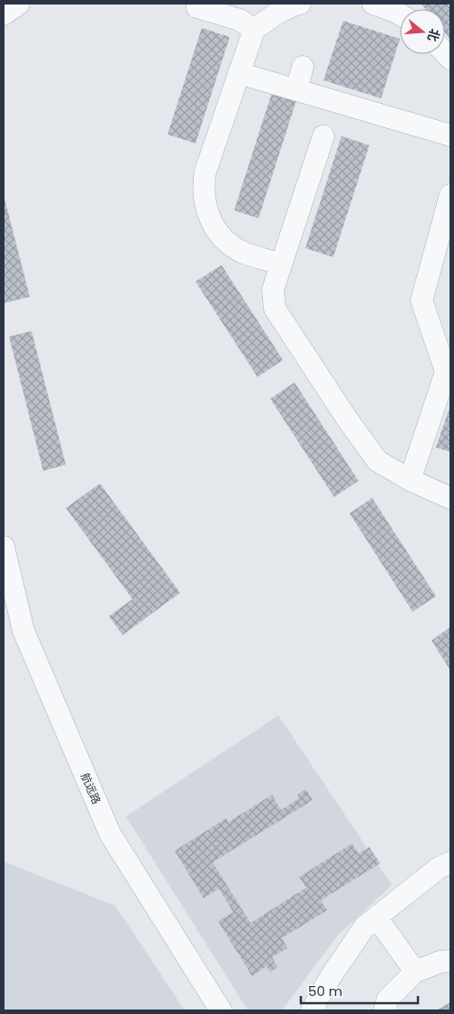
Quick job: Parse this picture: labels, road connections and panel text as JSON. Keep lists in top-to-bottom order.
{
  "streets": {
    "street": ["航远路"]
  },
  "scale_bar": "50 m",
  "north": "right"
}
